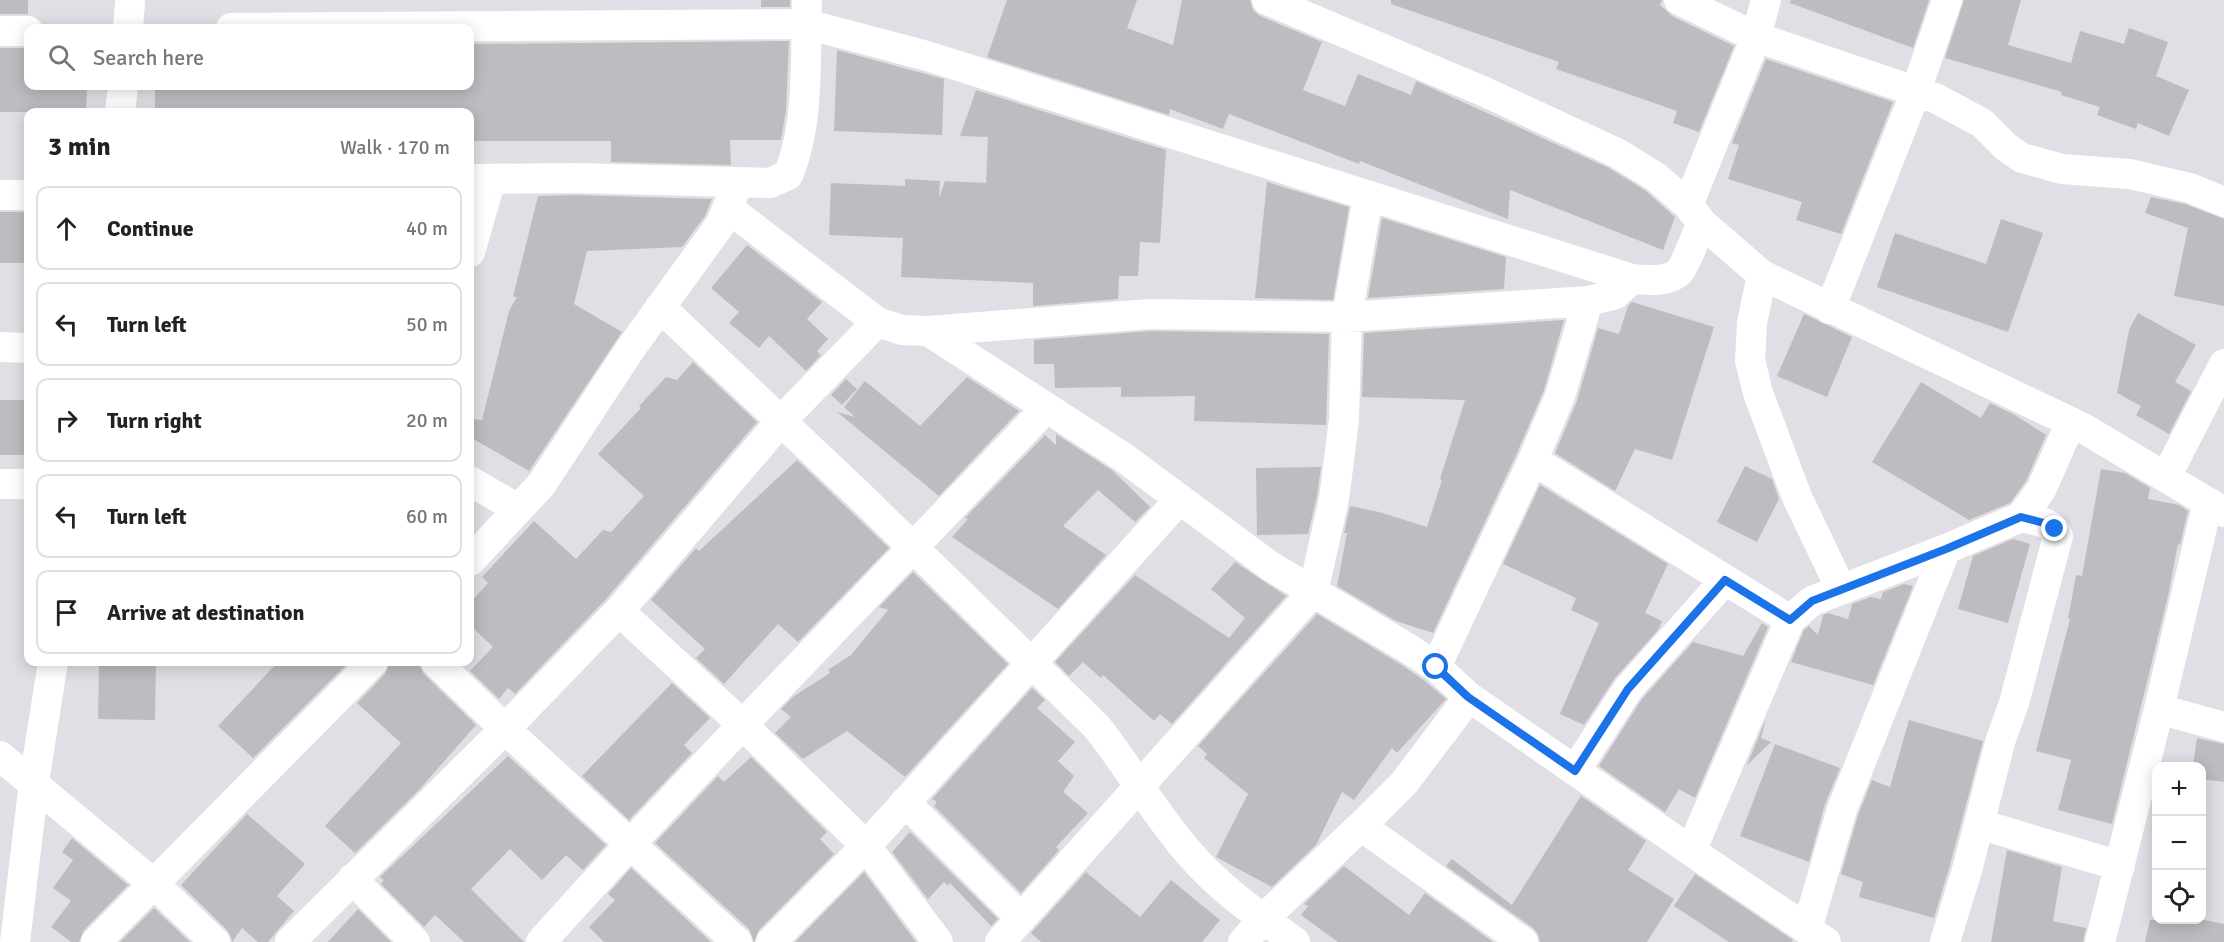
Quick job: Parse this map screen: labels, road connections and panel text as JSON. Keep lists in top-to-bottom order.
{
  "page": {
    "search": "Search here",
    "heading": ["3 min", "Walk · 170 m"],
    "list": [
      ["Continue", "40 m"],
      ["Turn left", "50 m"],
      ["Turn right", "20 m"],
      ["Turn left", "60 m"],
      "Arrive at destination"
    ],
    "map_buttons": ["+", "−"]
  }
}
